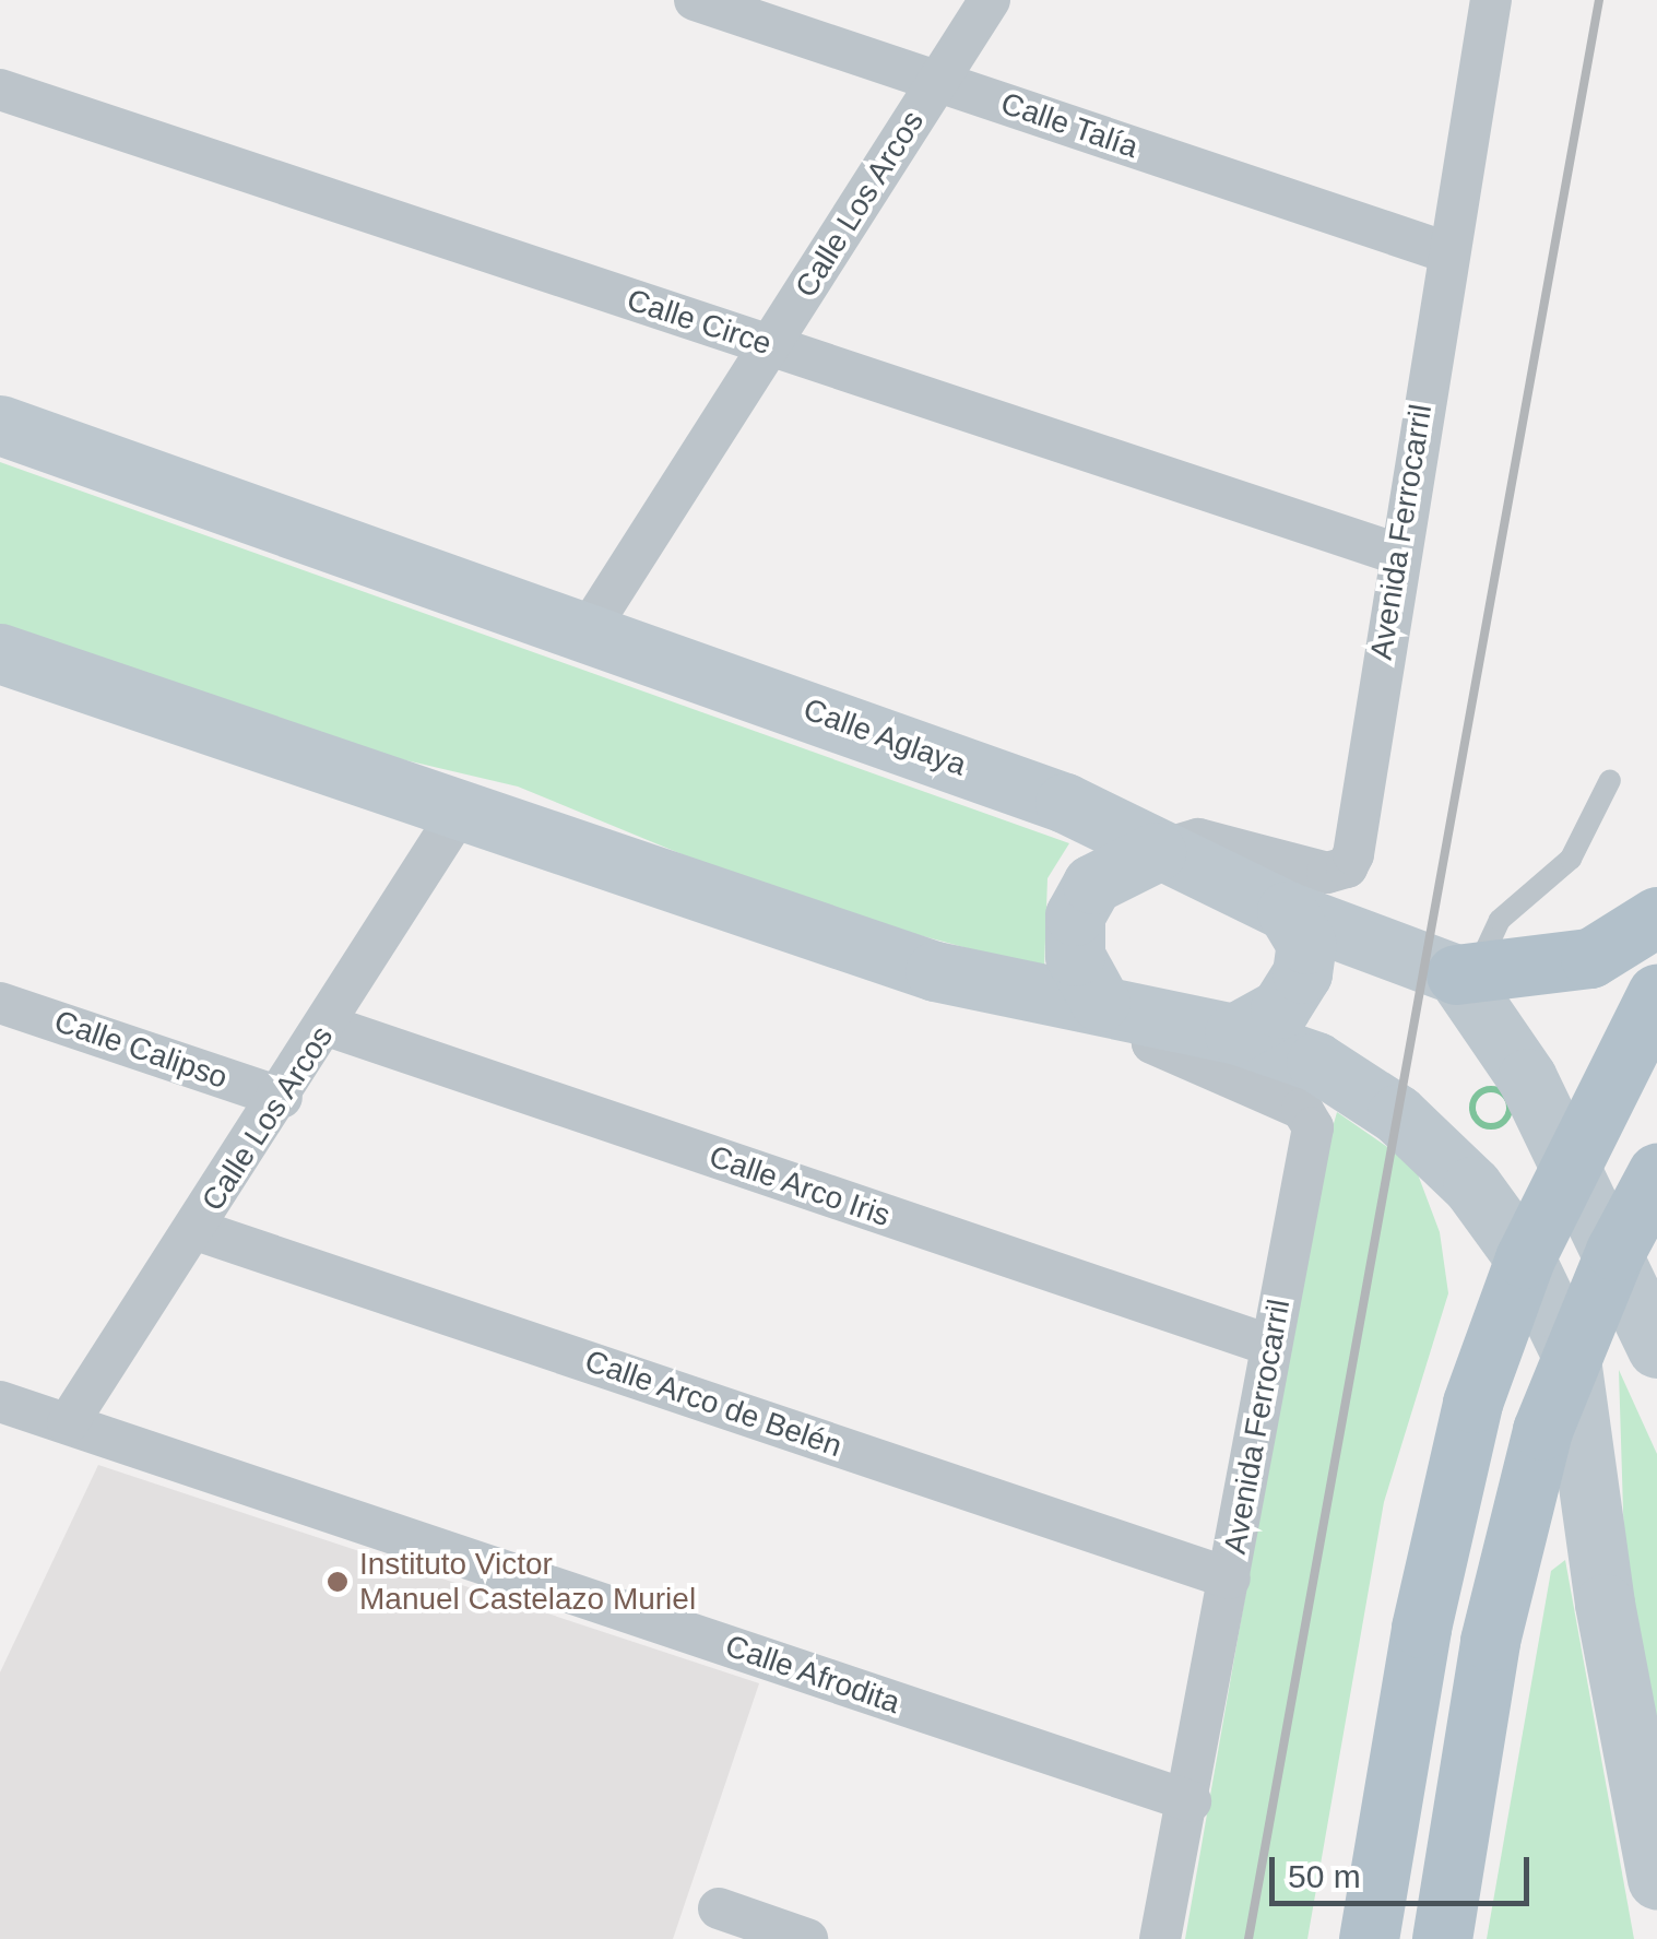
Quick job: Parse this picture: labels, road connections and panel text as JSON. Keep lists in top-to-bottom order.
{
  "streets": {
    "main road": ["Calle Aglaya"],
    "street": [
      "Calle Talía",
      "Calle Los Arcos",
      "Calle Circe",
      "Avenida Ferrocarril",
      "Calle Calipso",
      "Calle Arco Iris",
      "Calle Arco de Belén",
      "Calle Afrodita"
    ]
  },
  "crossings": [
    ["Calle Talía", "Calle Los Arcos"],
    ["Calle Talía", "Avenida Ferrocarril"],
    ["Calle Los Arcos", "Calle Circe"],
    ["Calle Los Arcos", "Calle Aglaya"],
    ["Calle Los Arcos", "Calle Calipso"],
    ["Calle Los Arcos", "Calle Arco Iris"],
    ["Calle Los Arcos", "Calle Arco de Belén"],
    ["Calle Los Arcos", "Calle Afrodita"],
    ["Calle Circe", "Avenida Ferrocarril"],
    ["Avenida Ferrocarril", "Calle Aglaya"],
    ["Avenida Ferrocarril", "Calle Arco Iris"],
    ["Avenida Ferrocarril", "Calle Arco de Belén"],
    ["Avenida Ferrocarril", "Calle Afrodita"]
  ],
  "places": ["Instituto Victor Manuel Castelazo Muriel"],
  "scale_bar": "50 m"
}
